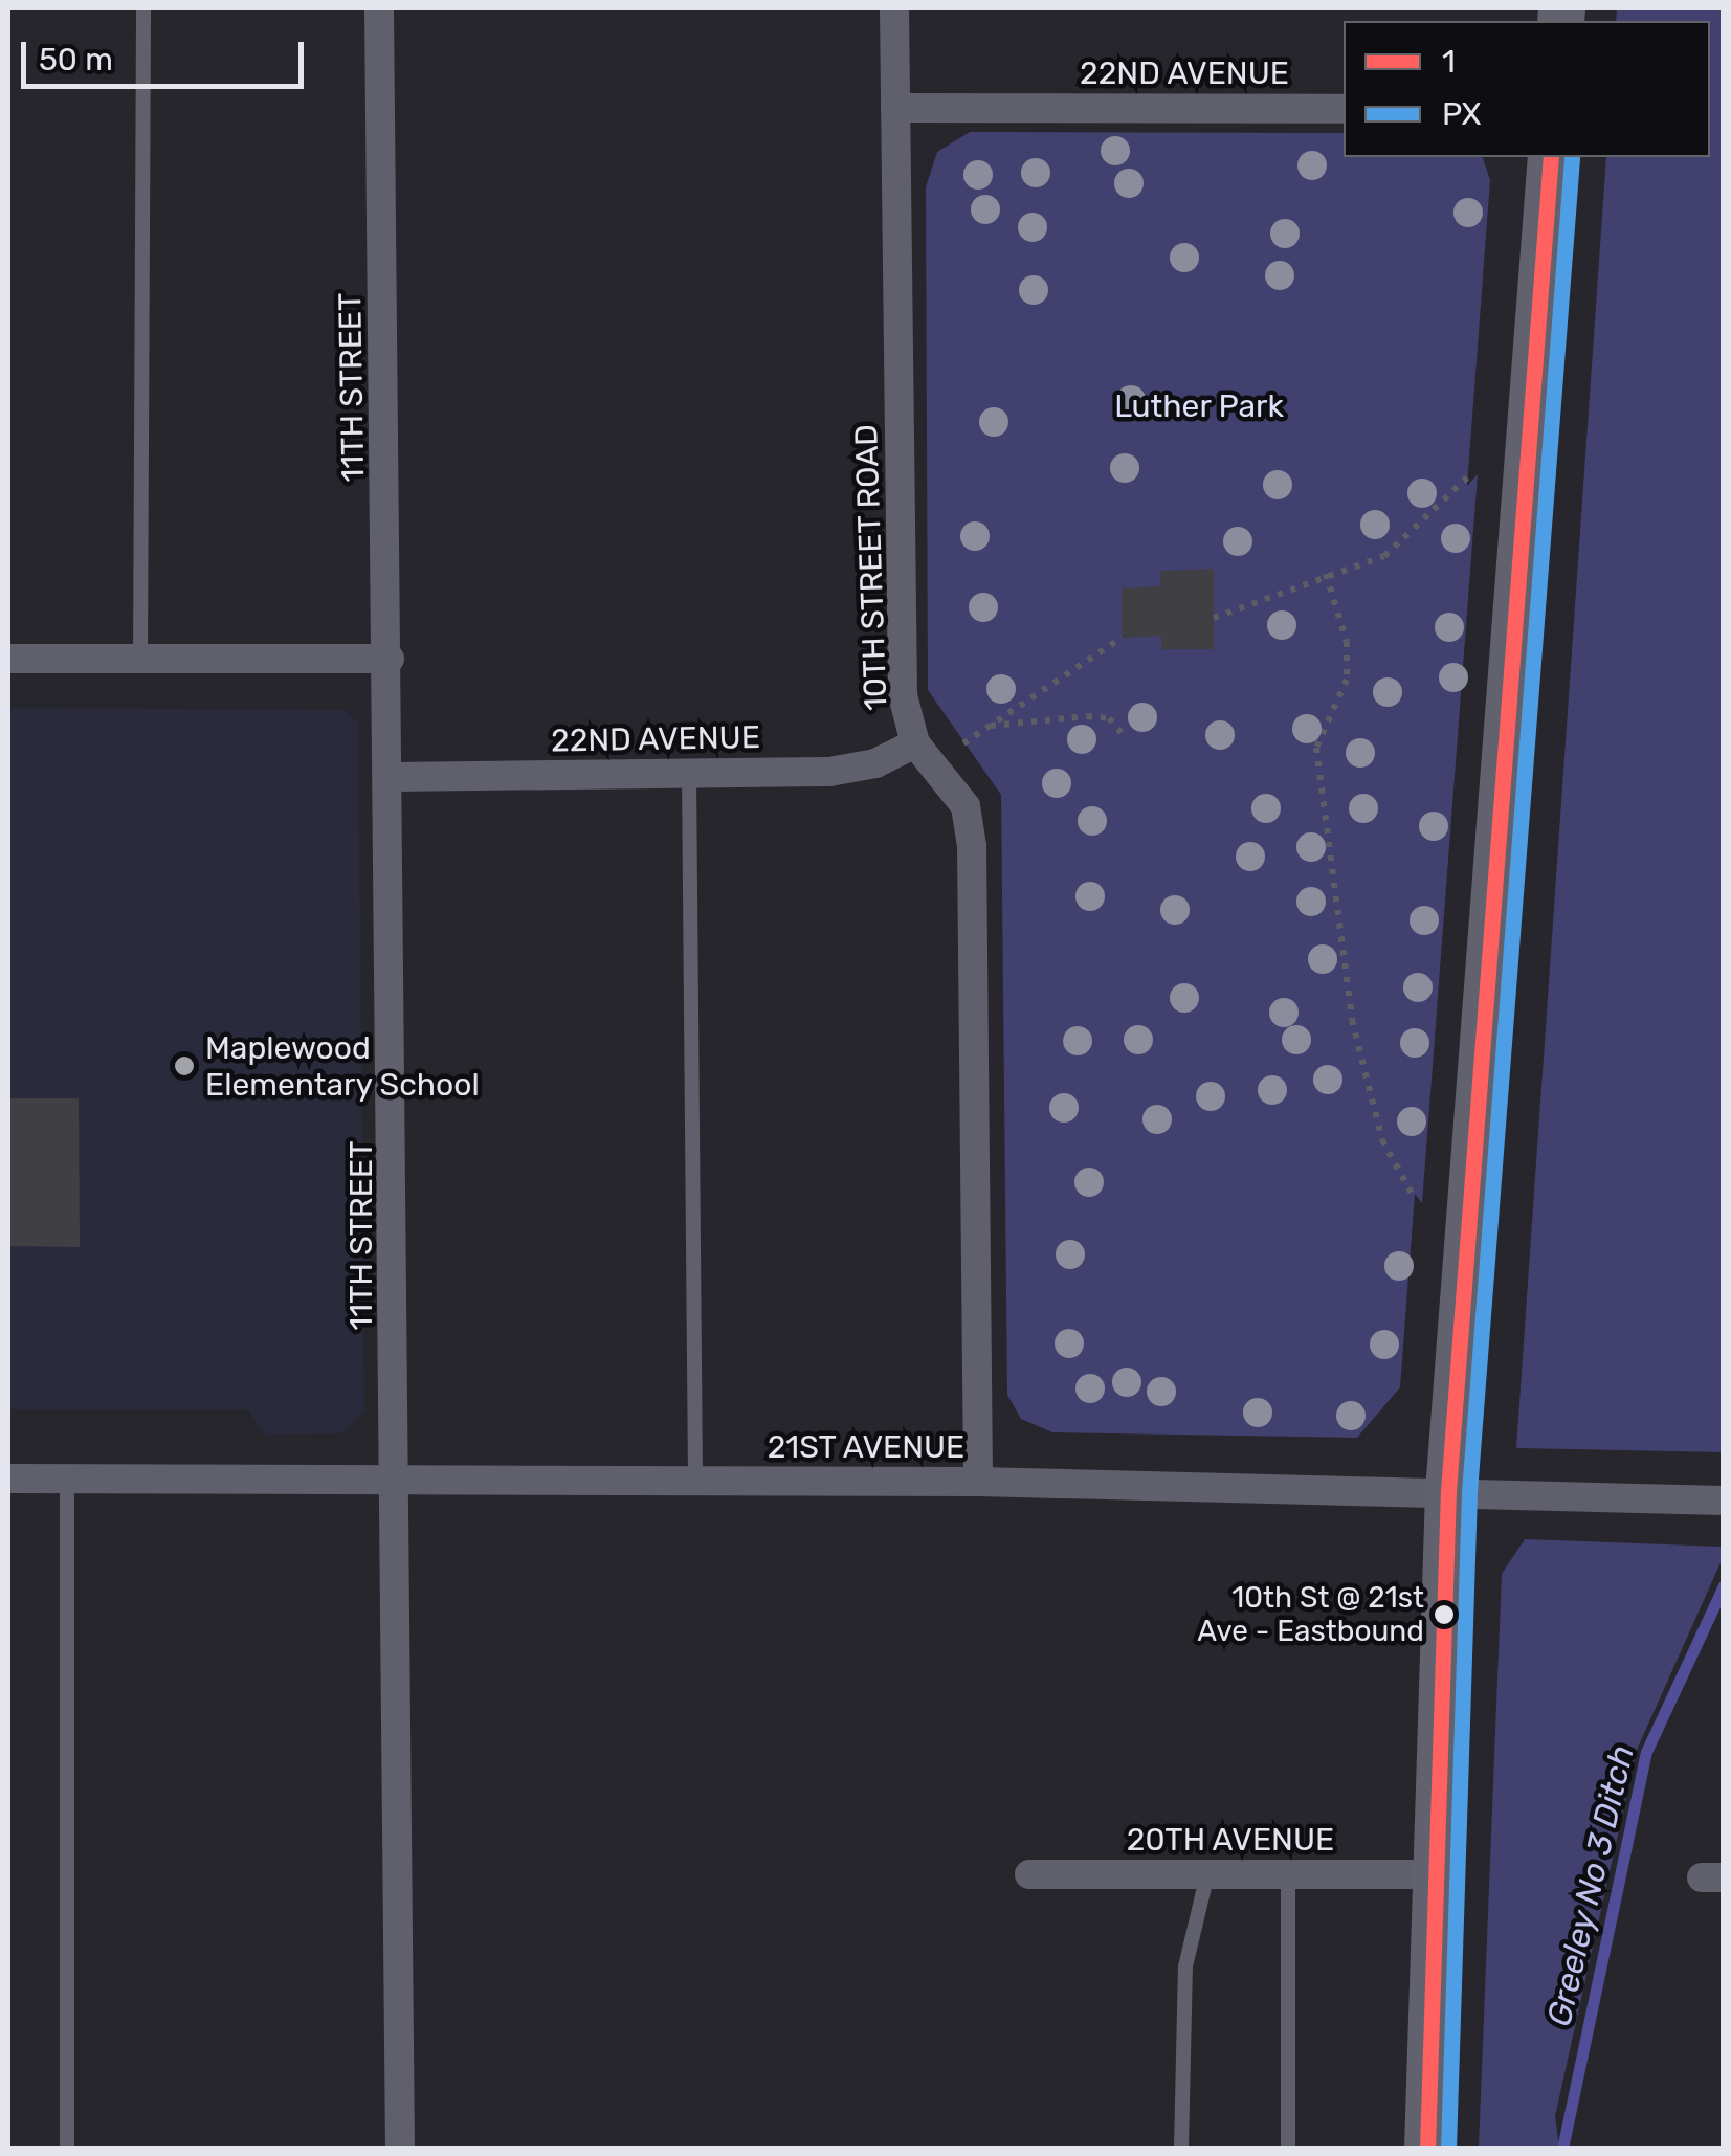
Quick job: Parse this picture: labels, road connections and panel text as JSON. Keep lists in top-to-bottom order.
{
  "streets": {
    "street": [
      "22ND AVENUE",
      "11TH STREET",
      "10TH STREET ROAD",
      "21ST AVENUE",
      "20TH AVENUE"
    ]
  },
  "crossings": [
    ["22ND AVENUE", "11TH STREET"],
    ["22ND AVENUE", "10TH STREET ROAD"],
    ["11TH STREET", "21ST AVENUE"],
    ["10TH STREET ROAD", "21ST AVENUE"]
  ],
  "water": ["Greeley No 3 Ditch"],
  "parks": ["Luther Park"],
  "places": ["Maplewood Elementary School", "10th St @ 21st Ave - Eastbound"],
  "lines": ["transit line 1", "transit line PX"],
  "legend": ["1", "PX"],
  "scale_bar": "50 m"
}
